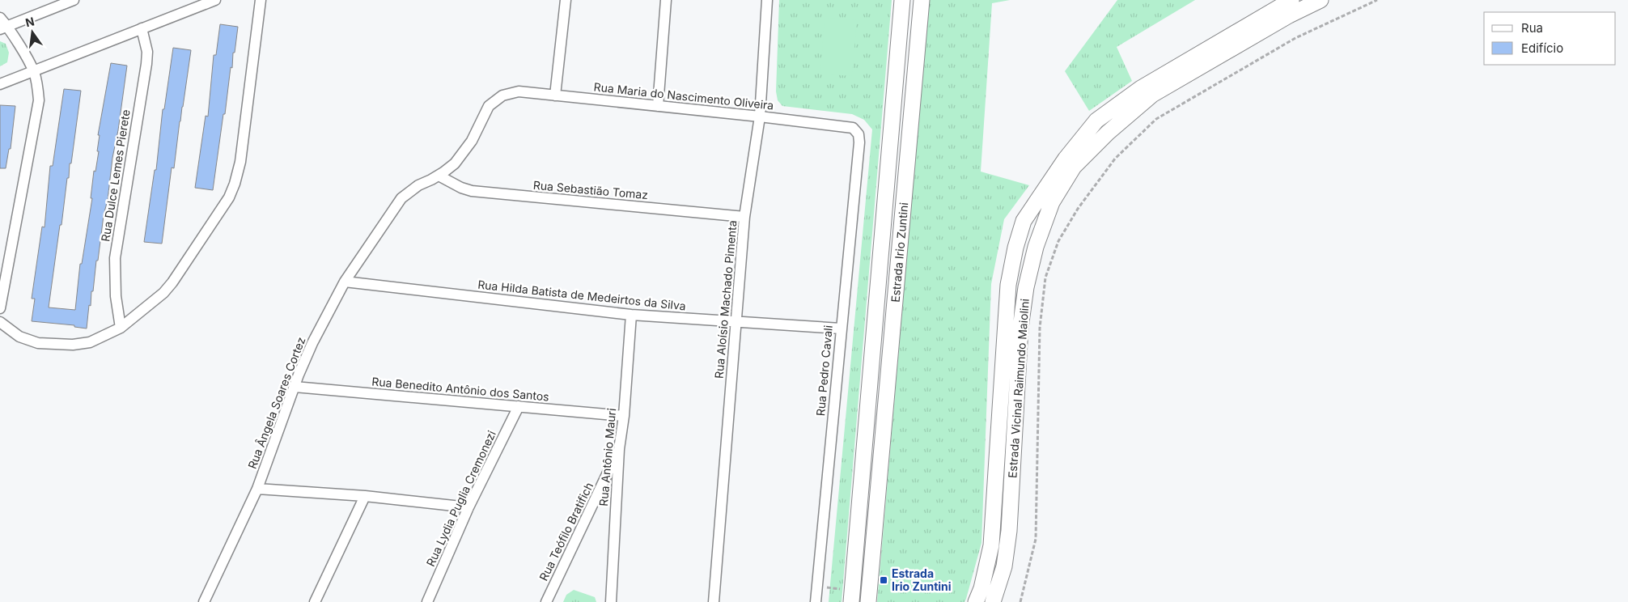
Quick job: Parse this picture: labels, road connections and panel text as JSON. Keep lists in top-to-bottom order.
{
  "streets": {
    "main road": ["Estrada Irio Zuntini", "Estrada Vicinal Raimundo Maiolini"],
    "street": [
      "Rua Maria do Nascimento Oliveira",
      "Rua Dulce Lemes Pierete",
      "Rua Sebastião Tomaz",
      "Rua Hilda Batista de Medeirtos da Silva",
      "Rua Aloísio Machado Pimenta",
      "Rua Pedro Cavali",
      "Rua Benedito Antônio dos Santos",
      "Rua Ângela Soares Cortez",
      "Rua Antônio Mauri",
      "Rua Lydia Puglia Cremonezi",
      "Rua Teófilo Bratifich"
    ]
  },
  "crossings": [
    ["Rua Maria do Nascimento Oliveira", "Rua Aloísio Machado Pimenta"],
    ["Rua Maria do Nascimento Oliveira", "Rua Pedro Cavali"],
    ["Rua Maria do Nascimento Oliveira", "Rua Ângela Soares Cortez"],
    ["Rua Sebastião Tomaz", "Rua Aloísio Machado Pimenta"],
    ["Rua Sebastião Tomaz", "Rua Ângela Soares Cortez"],
    ["Rua Hilda Batista de Medeirtos da Silva", "Rua Aloísio Machado Pimenta"],
    ["Rua Hilda Batista de Medeirtos da Silva", "Rua Pedro Cavali"],
    ["Rua Hilda Batista de Medeirtos da Silva", "Rua Ângela Soares Cortez"],
    ["Rua Hilda Batista de Medeirtos da Silva", "Rua Antônio Mauri"],
    ["Rua Benedito Antônio dos Santos", "Rua Ângela Soares Cortez"],
    ["Rua Benedito Antônio dos Santos", "Rua Antônio Mauri"],
    ["Rua Benedito Antônio dos Santos", "Rua Lydia Puglia Cremonezi"],
    ["Rua Antônio Mauri", "Rua Teófilo Bratifich"]
  ],
  "places": {
    "transit": ["Estrada Irio Zuntini"]
  },
  "legend": ["Rua", "Edifício"],
  "north": "top"
}
